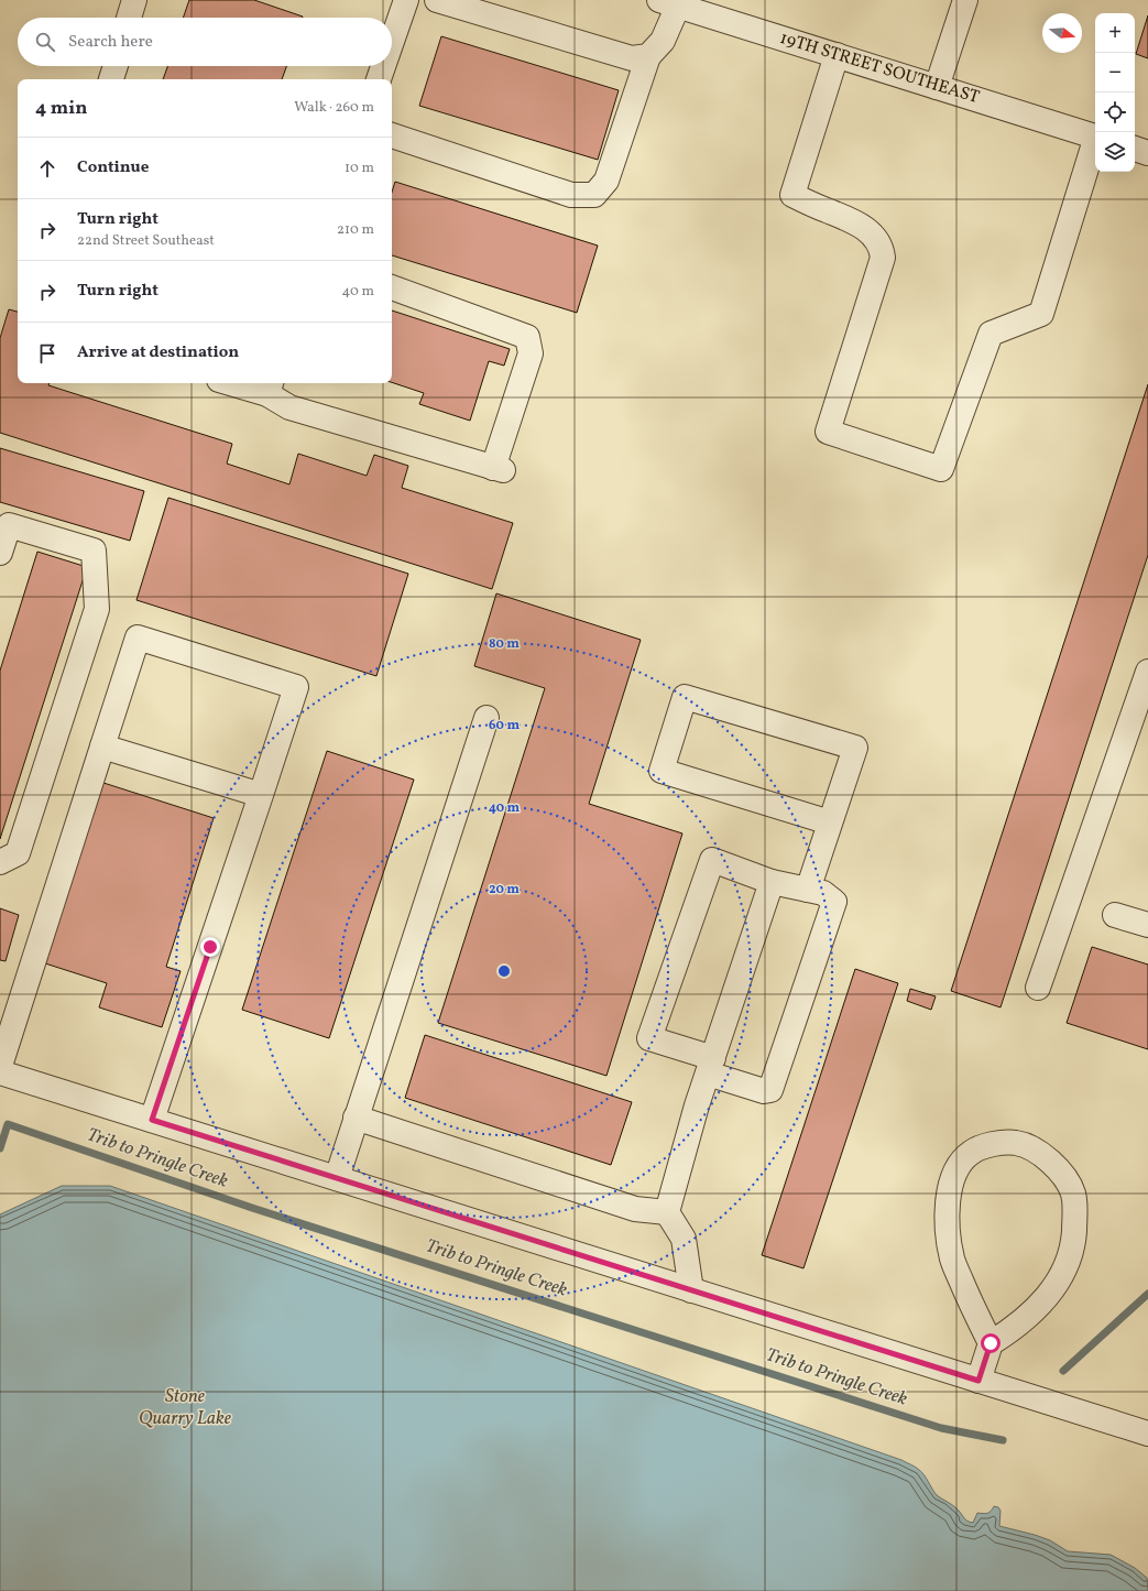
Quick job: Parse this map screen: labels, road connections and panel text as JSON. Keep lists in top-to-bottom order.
{
  "streets": {
    "street": ["19TH STREET SOUTHEAST"]
  },
  "water": ["Trib to Pringle Creek", "Stone Quarry Lake"],
  "north": "right",
  "page": {
    "map_buttons": ["+", "−"],
    "search": "Search here",
    "heading": ["4 min", "Walk · 260 m"],
    "list": [
      ["Continue", "10 m"],
      ["Turn right", "22nd Street Southeast", "210 m"],
      ["Turn right", "40 m"],
      "Arrive at destination"
    ]
  },
  "rings": [
    "80 m",
    "60 m",
    "40 m",
    "20 m"
  ]
}
